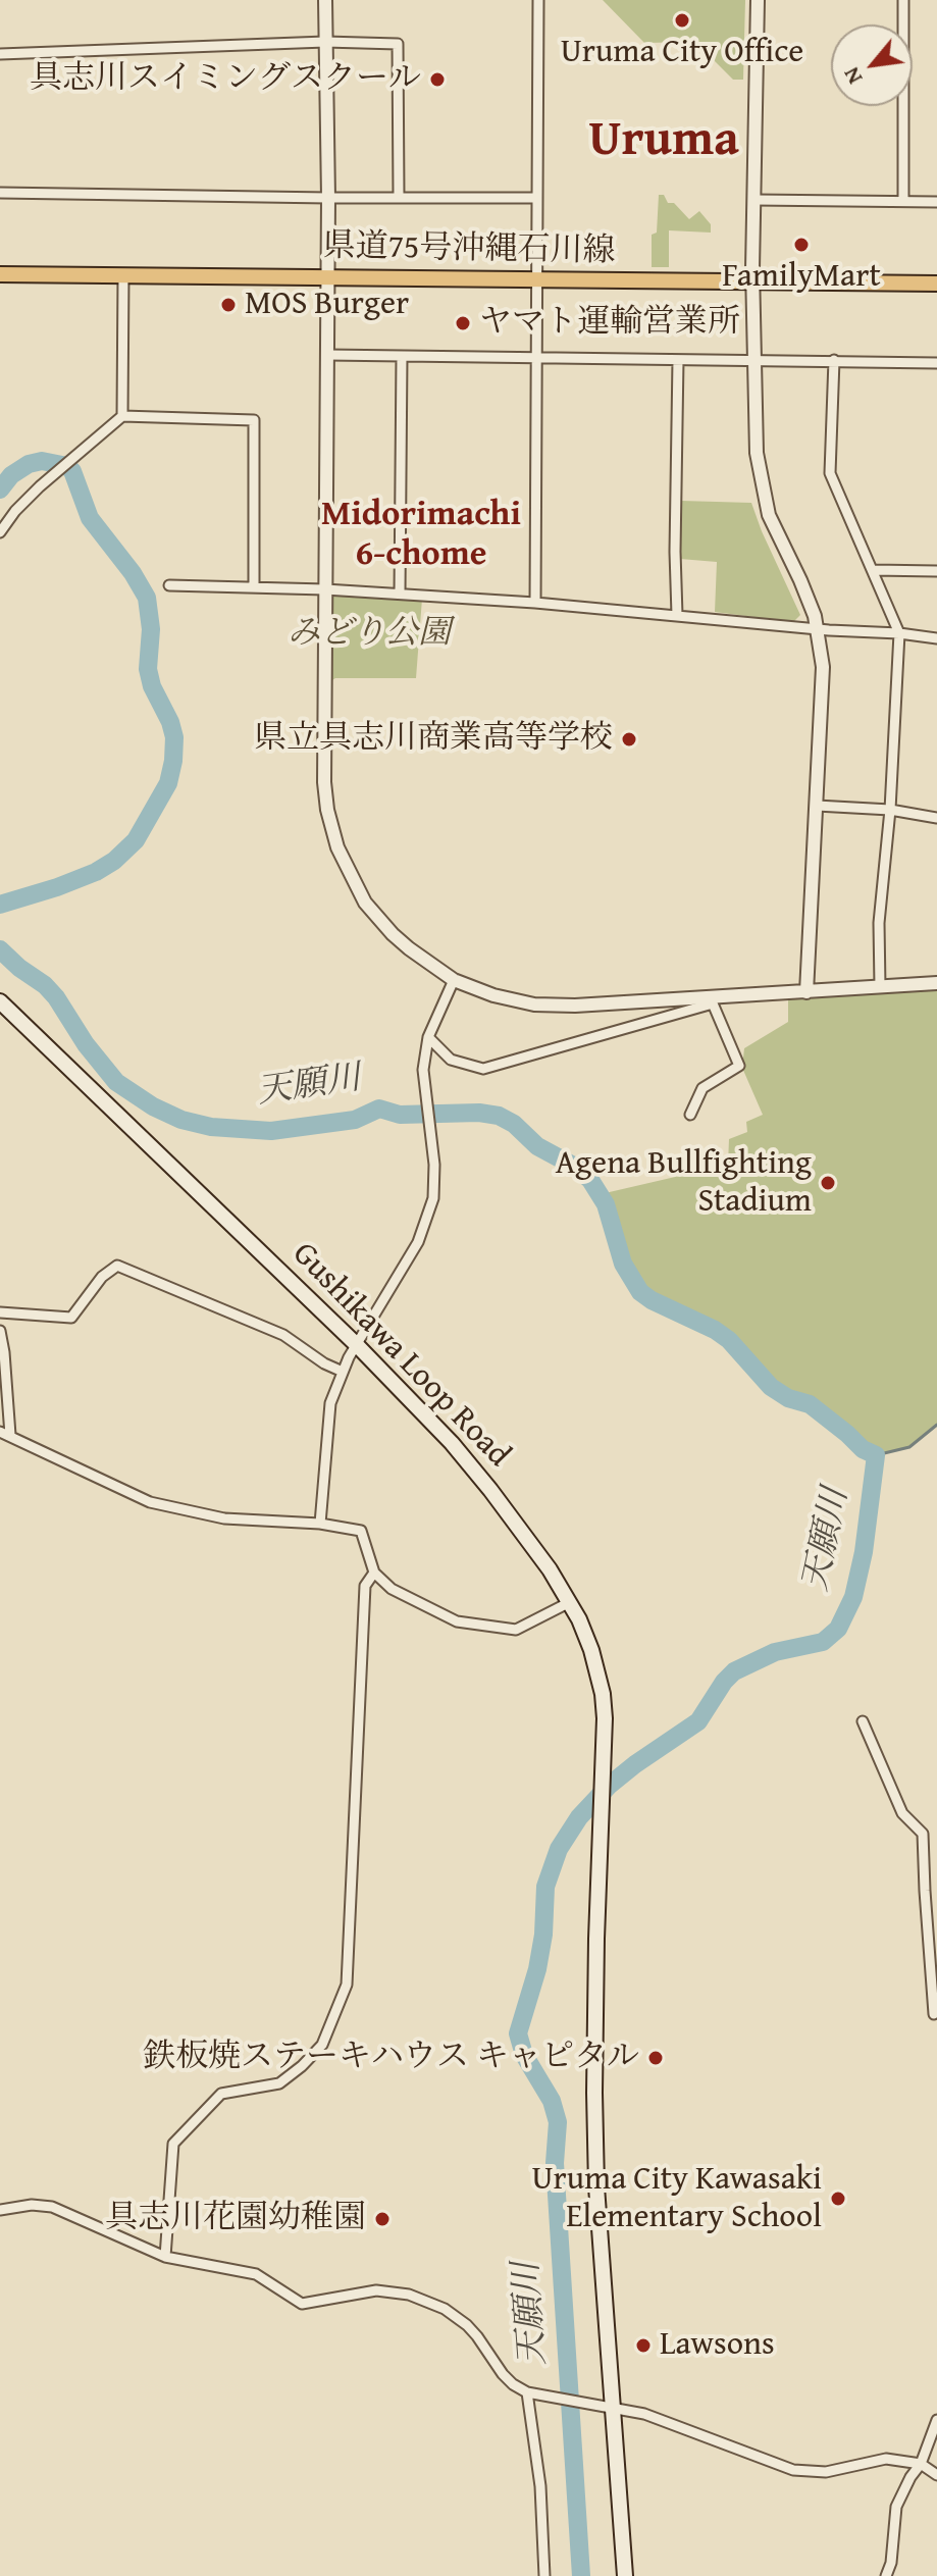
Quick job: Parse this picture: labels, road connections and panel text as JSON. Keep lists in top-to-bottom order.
{
  "streets": {
    "main road": ["県道75号沖縄石川線", "Gushikawa Loop Road"]
  },
  "districts": ["Uruma", "Midorimachi 6-chome"],
  "water": ["天願川"],
  "parks": ["みどり公園"],
  "places": [
    "Uruma City Office",
    "具志川スイミングスクール",
    "FamilyMart",
    "MOS Burger",
    "ヤマト運輸営業所",
    "県立具志川商業高等学校",
    "Agena Bullfighting Stadium",
    "鉄板焼ステーキハウス キャピタル",
    "Uruma City Kawasaki Elementary School",
    "具志川花園幼稚園",
    "Lawsons"
  ],
  "north": "bottom left"
}
